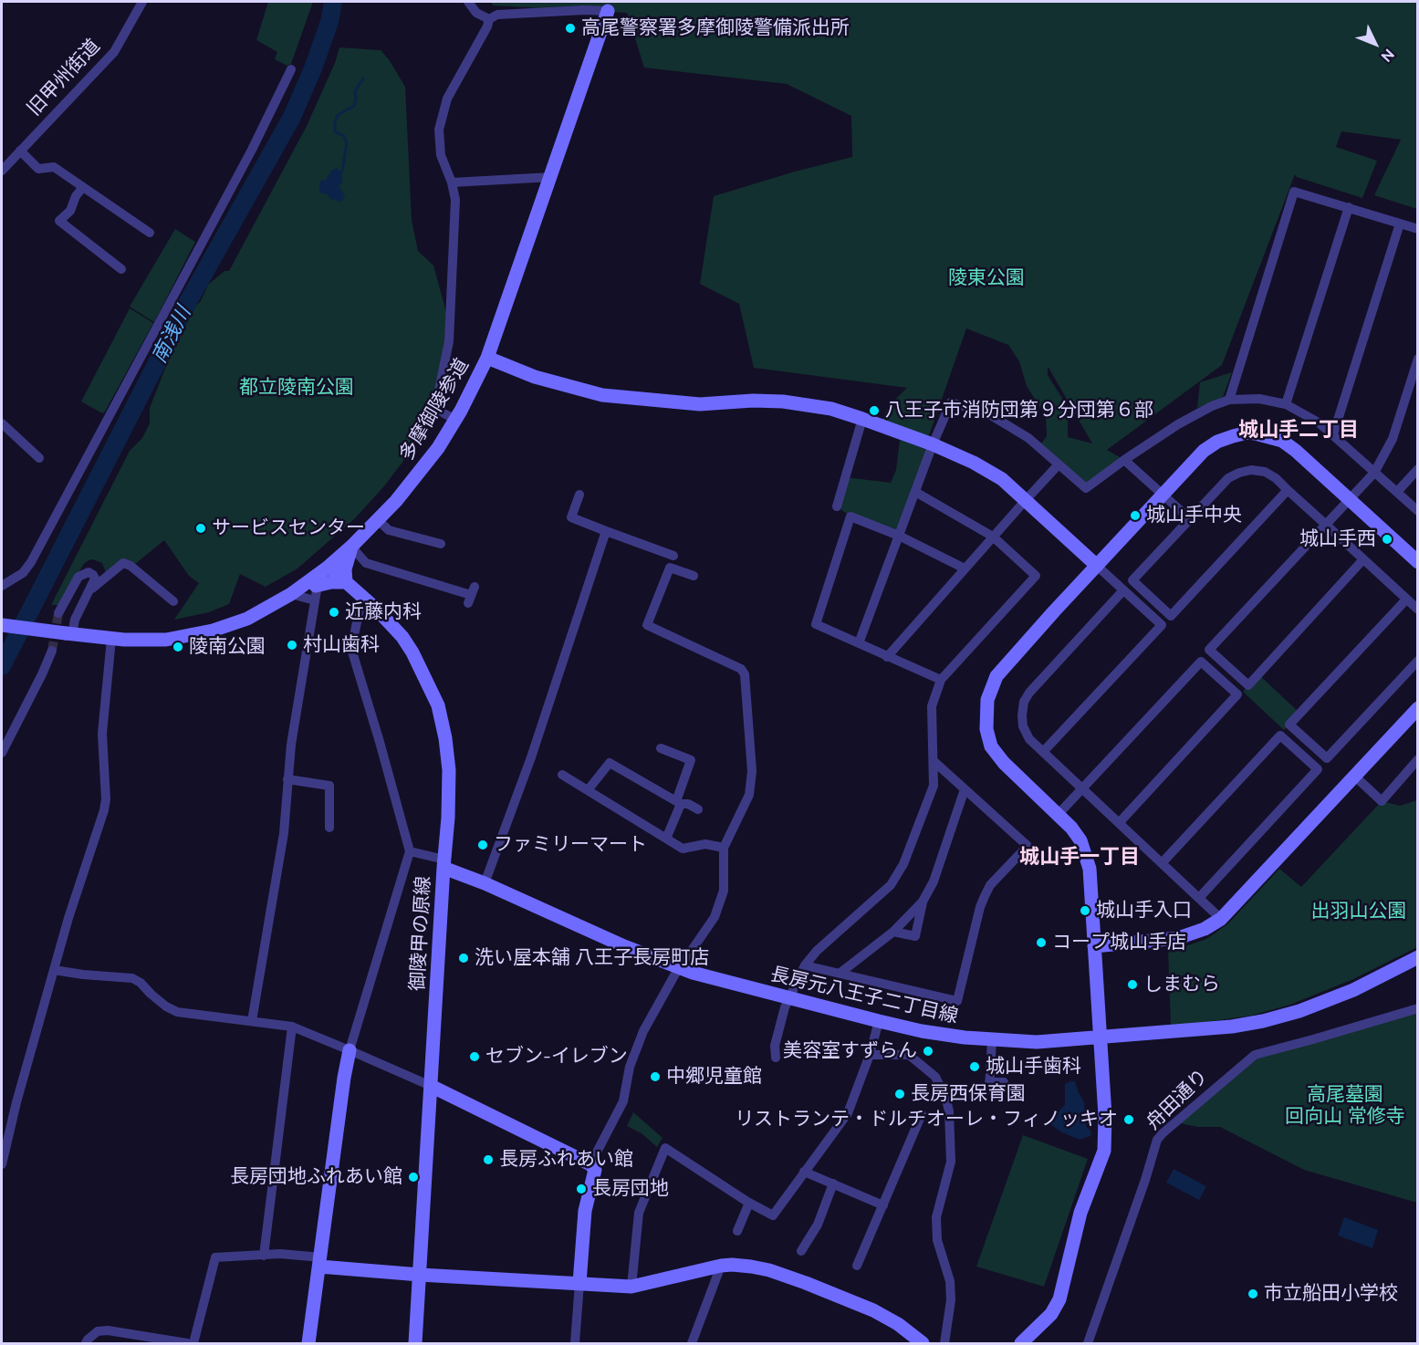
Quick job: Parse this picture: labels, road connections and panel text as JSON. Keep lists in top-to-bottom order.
{
  "streets": {
    "street": [
      "旧甲州街道",
      "多摩御陵参道",
      "御陵甲の原線",
      "長房元八王子二丁目線",
      "舟田通り"
    ]
  },
  "crossings": [
    ["多摩御陵参道", "御陵甲の原線"],
    ["御陵甲の原線", "長房元八王子二丁目線"]
  ],
  "districts": ["城山手二丁目", "城山手一丁目"],
  "water": ["南浅川"],
  "parks": [
    "陵東公園",
    "都立陵南公園",
    "出羽山公園",
    "高尾墓園 回向山 常修寺"
  ],
  "places": [
    "高尾警察署多摩御陵警備派出所",
    "八王子市消防団第９分団第６部",
    "城山手中央",
    "サービスセンター",
    "城山手西",
    "近藤内科",
    "村山歯科",
    "陵南公園",
    "ファミリーマート",
    "城山手入口",
    "コープ城山手店",
    "洗い屋本舗 八王子長房町店",
    "しまむら",
    "美容室すずらん",
    "セブン-イレブン",
    "城山手歯科",
    "中郷児童館",
    "長房西保育園",
    "リストランテ・ドルチオーレ・フィノッキオ",
    "長房ふれあい館",
    "長房団地ふれあい館",
    "長房団地",
    "市立船田小学校"
  ],
  "north": "bottom right"
}
